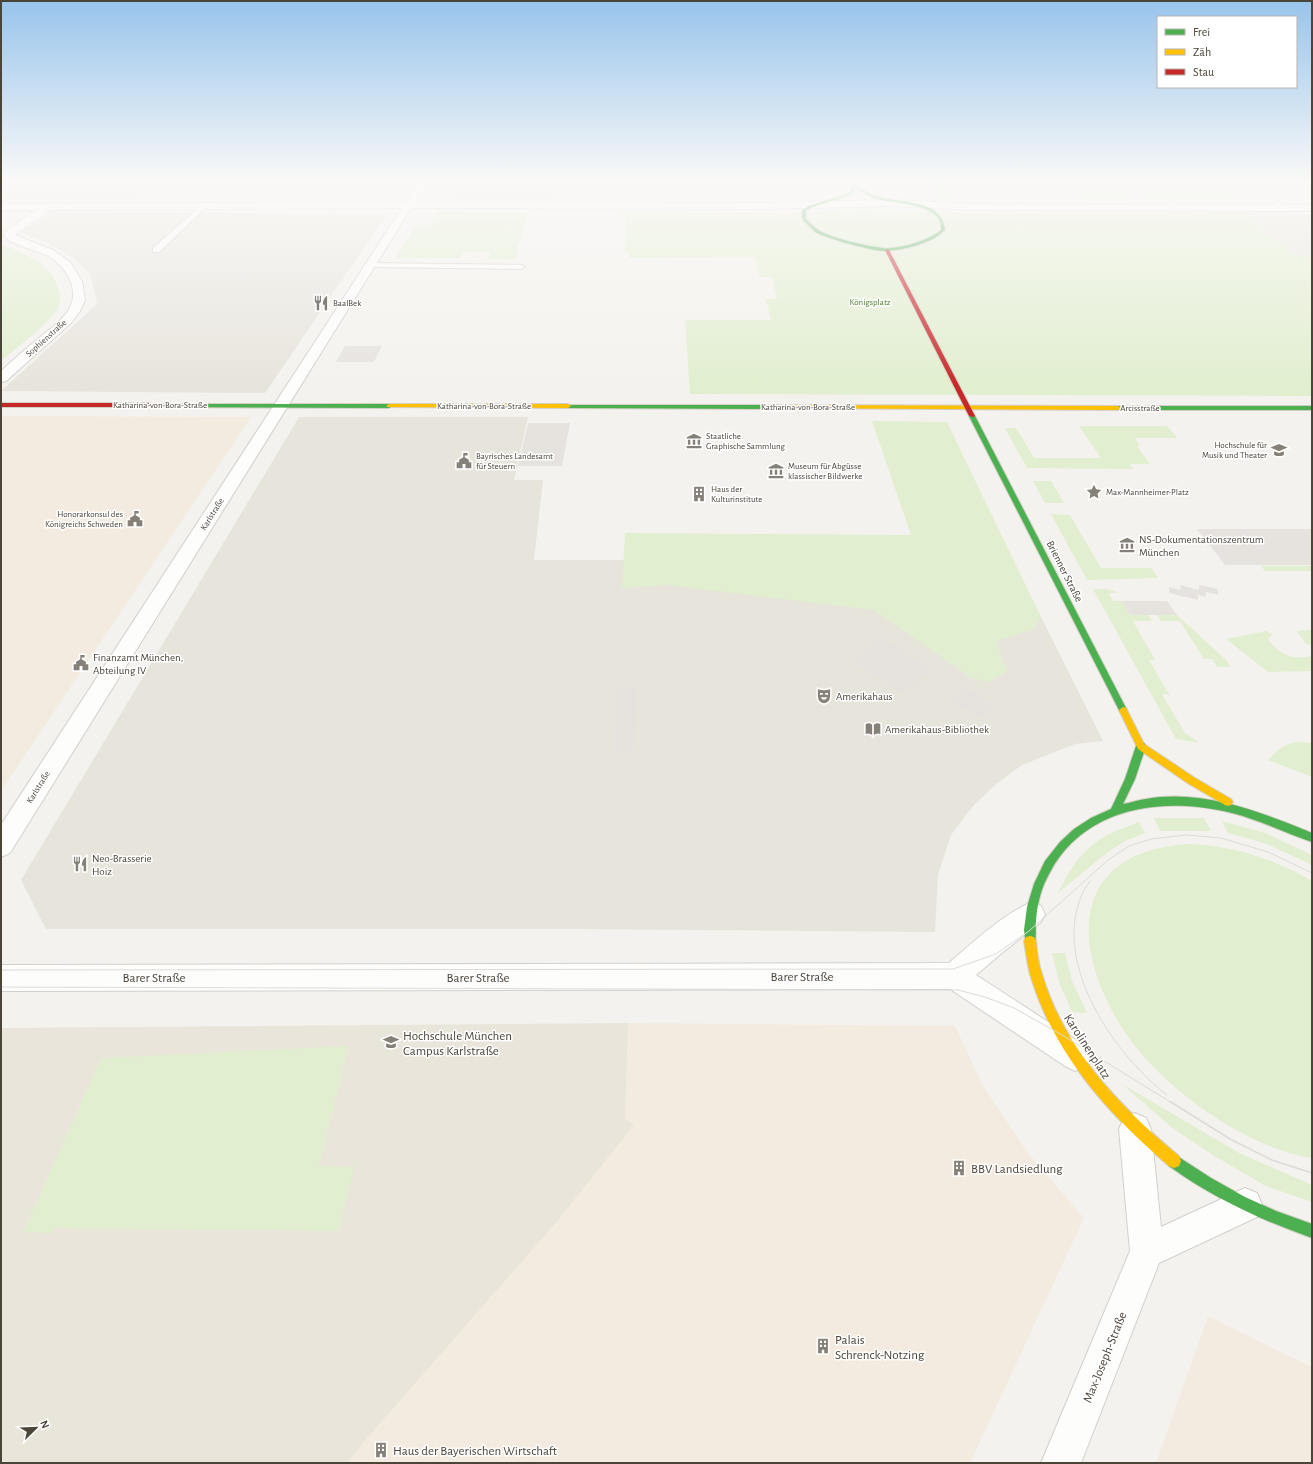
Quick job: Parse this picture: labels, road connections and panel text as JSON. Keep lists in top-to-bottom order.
{
  "streets": {
    "main road": [
      "Katharina-von-Bora-Straße",
      "Arcisstraße",
      "Brienner Straße",
      "Karolinenplatz"
    ],
    "street": [
      "Sophienstraße",
      "Karlstraße",
      "Barer Straße",
      "Max-Joseph-Straße"
    ]
  },
  "crossings": [
    ["Katharina-von-Bora-Straße", "Arcisstraße"],
    ["Katharina-von-Bora-Straße", "Karlstraße"],
    ["Katharina-von-Bora-Straße", "Brienner Straße"],
    ["Arcisstraße", "Brienner Straße"],
    ["Brienner Straße", "Karolinenplatz"],
    ["Karolinenplatz", "Max-Joseph-Straße"]
  ],
  "parks": ["Königsplatz"],
  "places": {
    "restaurant": ["BaalBek", "Neo-Brasserie Hoiz"],
    "museum": ["Staatliche Graphische Sammlung", "Museum für Abgüsse klassischer Bildwerke", "NS-Dokumentationszentrum München"],
    "school or university": ["Hochschule für Musik und Theater", "Hochschule München Campus Karlstraße"],
    "public building": ["Bayrisches Landesamt für Steuern", "Honorarkonsul des Königreichs Schweden", "Finanzamt München, Abteilung IV"],
    "place": ["Max-Mannheimer-Platz"],
    "building": [
      "Haus der Kulturinstitute",
      "BBV Landsiedlung",
      "Palais Schrenck-Notzing",
      "Haus der Bayerischen Wirtschaft"
    ],
    "theatre": ["Amerikahaus"],
    "library": ["Amerikahaus-Bibliothek"]
  },
  "legend": ["Frei", "Zäh", "Stau"],
  "north": "top right"
}
